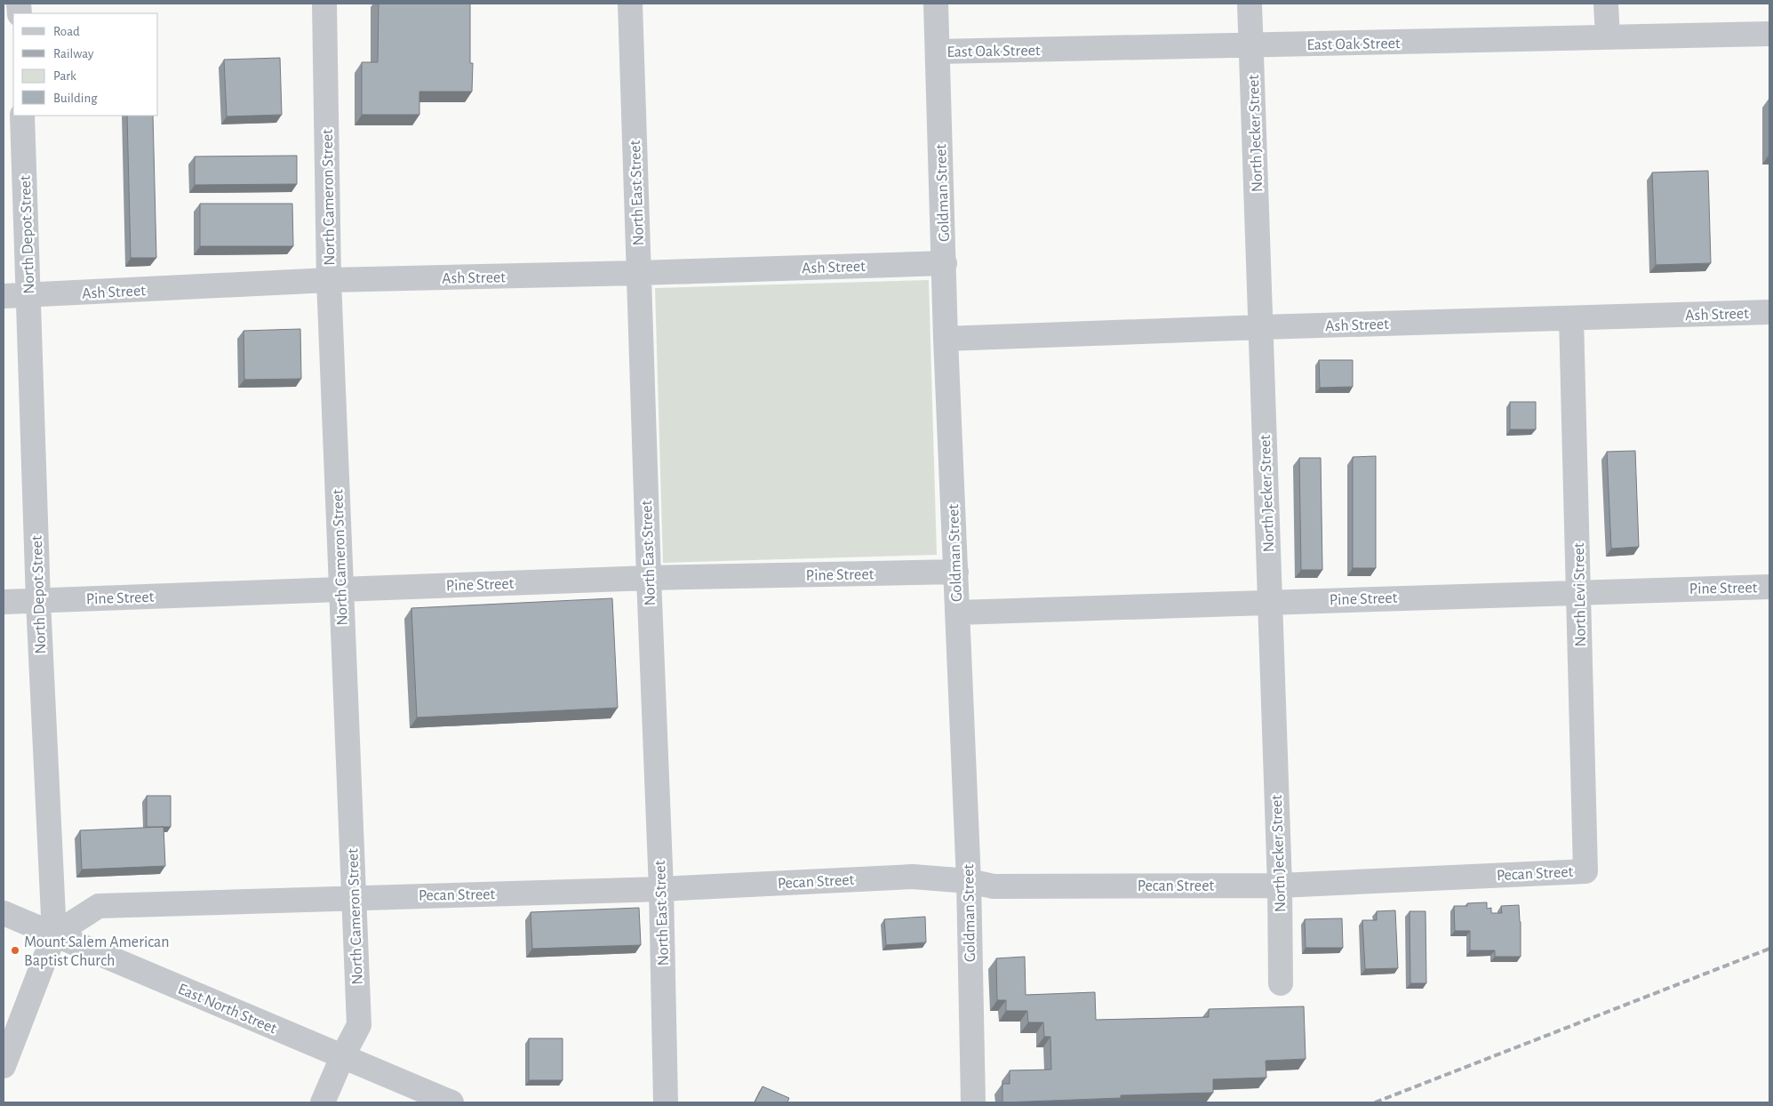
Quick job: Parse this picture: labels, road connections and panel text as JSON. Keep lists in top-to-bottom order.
{
  "streets": {
    "street": [
      "East Oak Street",
      "North Jecker Street",
      "North East Street",
      "Goldman Street",
      "North Cameron Street",
      "North Depot Street",
      "Ash Street",
      "Pine Street",
      "North Levi Street",
      "Pecan Street",
      "East North Street"
    ]
  },
  "crossings": [
    ["East Oak Street", "North Jecker Street"],
    ["East Oak Street", "Goldman Street"],
    ["North Jecker Street", "Ash Street"],
    ["North Jecker Street", "Pine Street"],
    ["North Jecker Street", "Pecan Street"],
    ["North East Street", "Ash Street"],
    ["North East Street", "Pine Street"],
    ["North East Street", "Pecan Street"],
    ["Goldman Street", "Ash Street"],
    ["Goldman Street", "Pine Street"],
    ["Goldman Street", "Pecan Street"],
    ["North Cameron Street", "Ash Street"],
    ["North Cameron Street", "Pine Street"],
    ["North Cameron Street", "Pecan Street"],
    ["North Cameron Street", "East North Street"],
    ["North Depot Street", "Ash Street"],
    ["North Depot Street", "Pine Street"],
    ["North Depot Street", "Pecan Street"],
    ["North Depot Street", "East North Street"],
    ["Ash Street", "North Levi Street"],
    ["Pine Street", "North Levi Street"],
    ["North Levi Street", "Pecan Street"],
    ["Pecan Street", "East North Street"]
  ],
  "places": ["Mount Salem American Baptist Church"],
  "legend": [
    "Road",
    "Railway",
    "Park",
    "Building"
  ]
}
